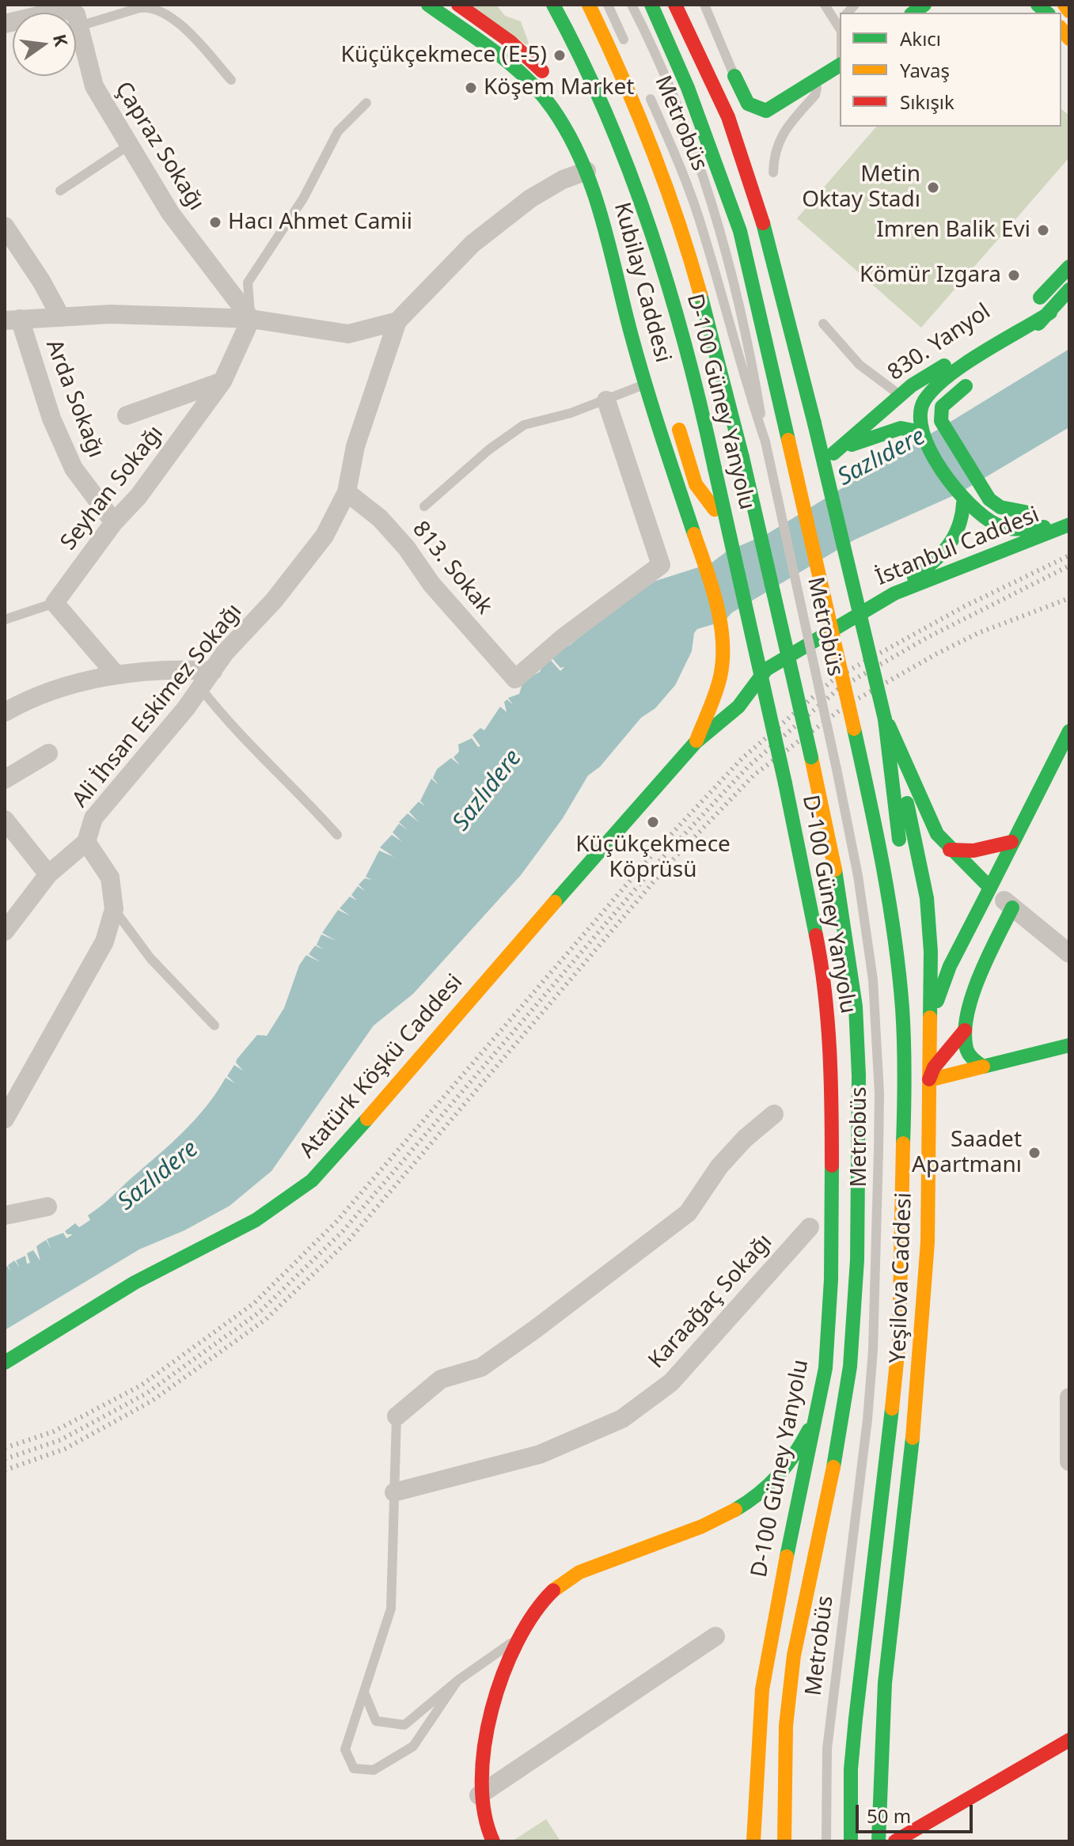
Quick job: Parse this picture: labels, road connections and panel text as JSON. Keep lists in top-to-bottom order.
{
  "streets": {
    "main road": [
      "Kubilay Caddesi",
      "830. Yanyol",
      "D-100 Güney Yanyolu",
      "İstanbul Caddesi",
      "Atatürk Köşkü Caddesi",
      "Yeşilova Caddesi"
    ],
    "street": [
      "Çapraz Sokağı",
      "Arda Sokağı",
      "Seyhan Sokağı",
      "813. Sokak",
      "Ali İhsan Eskimez Sokağı",
      "Karaağaç Sokağı"
    ],
    "lane": ["Metrobüs"]
  },
  "crossings": [
    ["Çapraz Sokağı", "Seyhan Sokağı"],
    ["Kubilay Caddesi", "Atatürk Köşkü Caddesi"],
    ["Arda Sokağı", "Seyhan Sokağı"],
    ["813. Sokak", "Ali İhsan Eskimez Sokağı"]
  ],
  "water": ["Sazlıdere"],
  "places": [
    "Küçükçekmece (E-5)",
    "Köşem Market",
    "Metin Oktay Stadı",
    "Hacı Ahmet Camii",
    "Imren Balik Evi",
    "Kömür Izgara",
    "Küçükçekmece Köprüsü",
    "Saadet Apartmanı"
  ],
  "legend": ["Akıcı", "Yavaş", "Sıkışık"],
  "scale_bar": "50 m",
  "north": "right"
}
